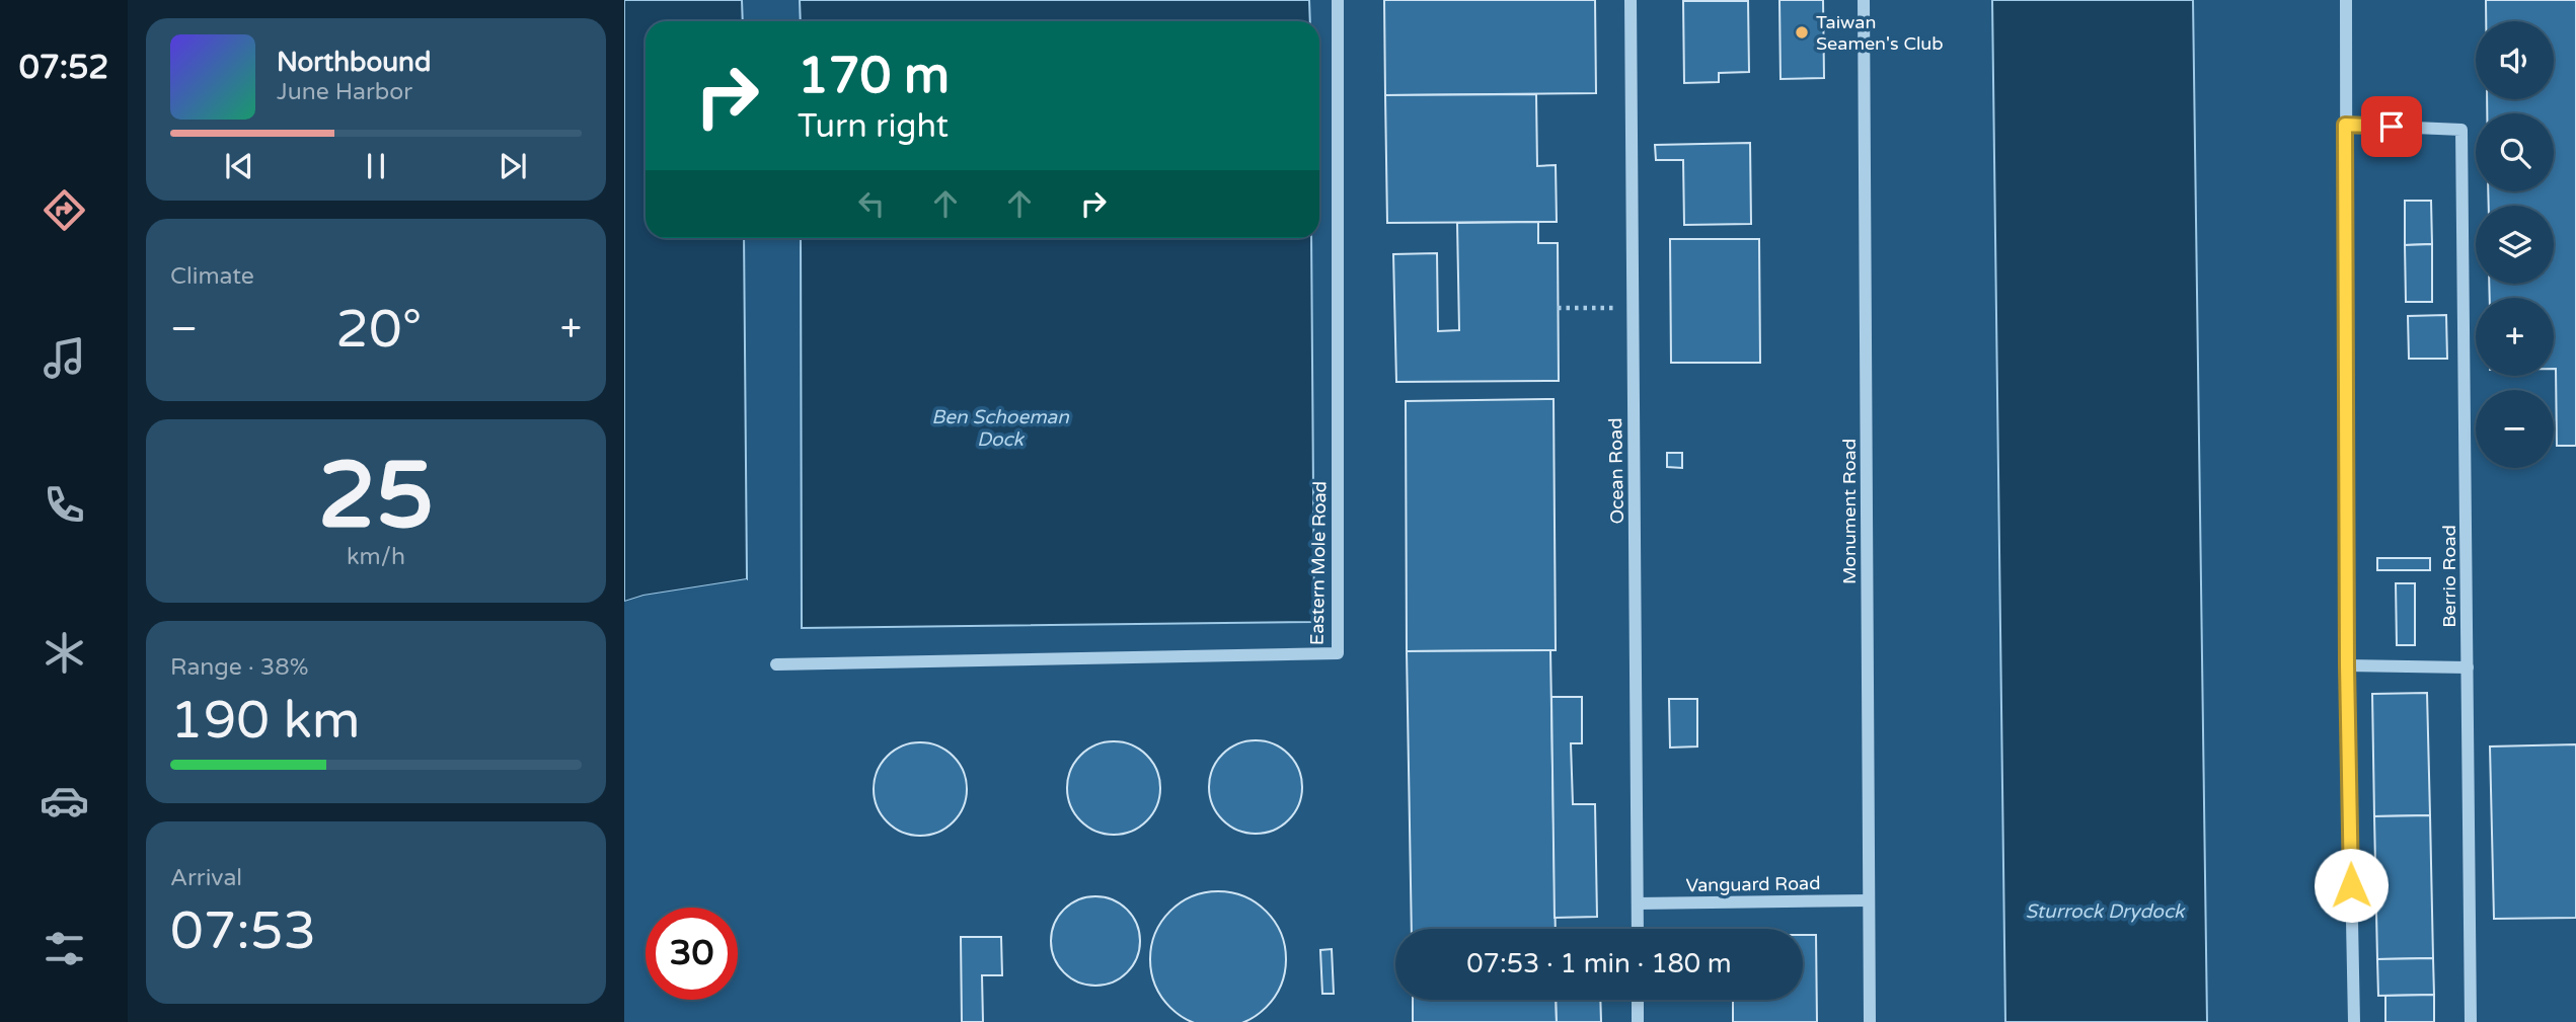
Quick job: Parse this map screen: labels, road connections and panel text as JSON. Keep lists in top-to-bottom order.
{
  "streets": {
    "street": [
      "Ocean Road",
      "Monument Road",
      "Eastern Mole Road",
      "Berrio Road",
      "Vanguard Road"
    ]
  },
  "crossings": [
    ["Ocean Road", "Vanguard Road"],
    ["Monument Road", "Vanguard Road"]
  ],
  "water": ["Ben Schoeman Dock", "Sturrock Drydock"],
  "places": ["Taiwan Seamen's Club"],
  "page": {
    "tabs": "07:52",
    "map_buttons": ["+", "−"],
    "turn": ["170 m", "Turn right"],
    "song": ["Northbound", "June Harbor"],
    "tile": [
      "Climate",
      ["25", "km/h"],
      ["Range · 38%", "190 km"],
      ["Arrival", "07:53"]
    ],
    "heat": ["−", "20°", "+"],
    "limit": "30",
    "trip": "07:53 · 1 min · 180 m"
  }
}
